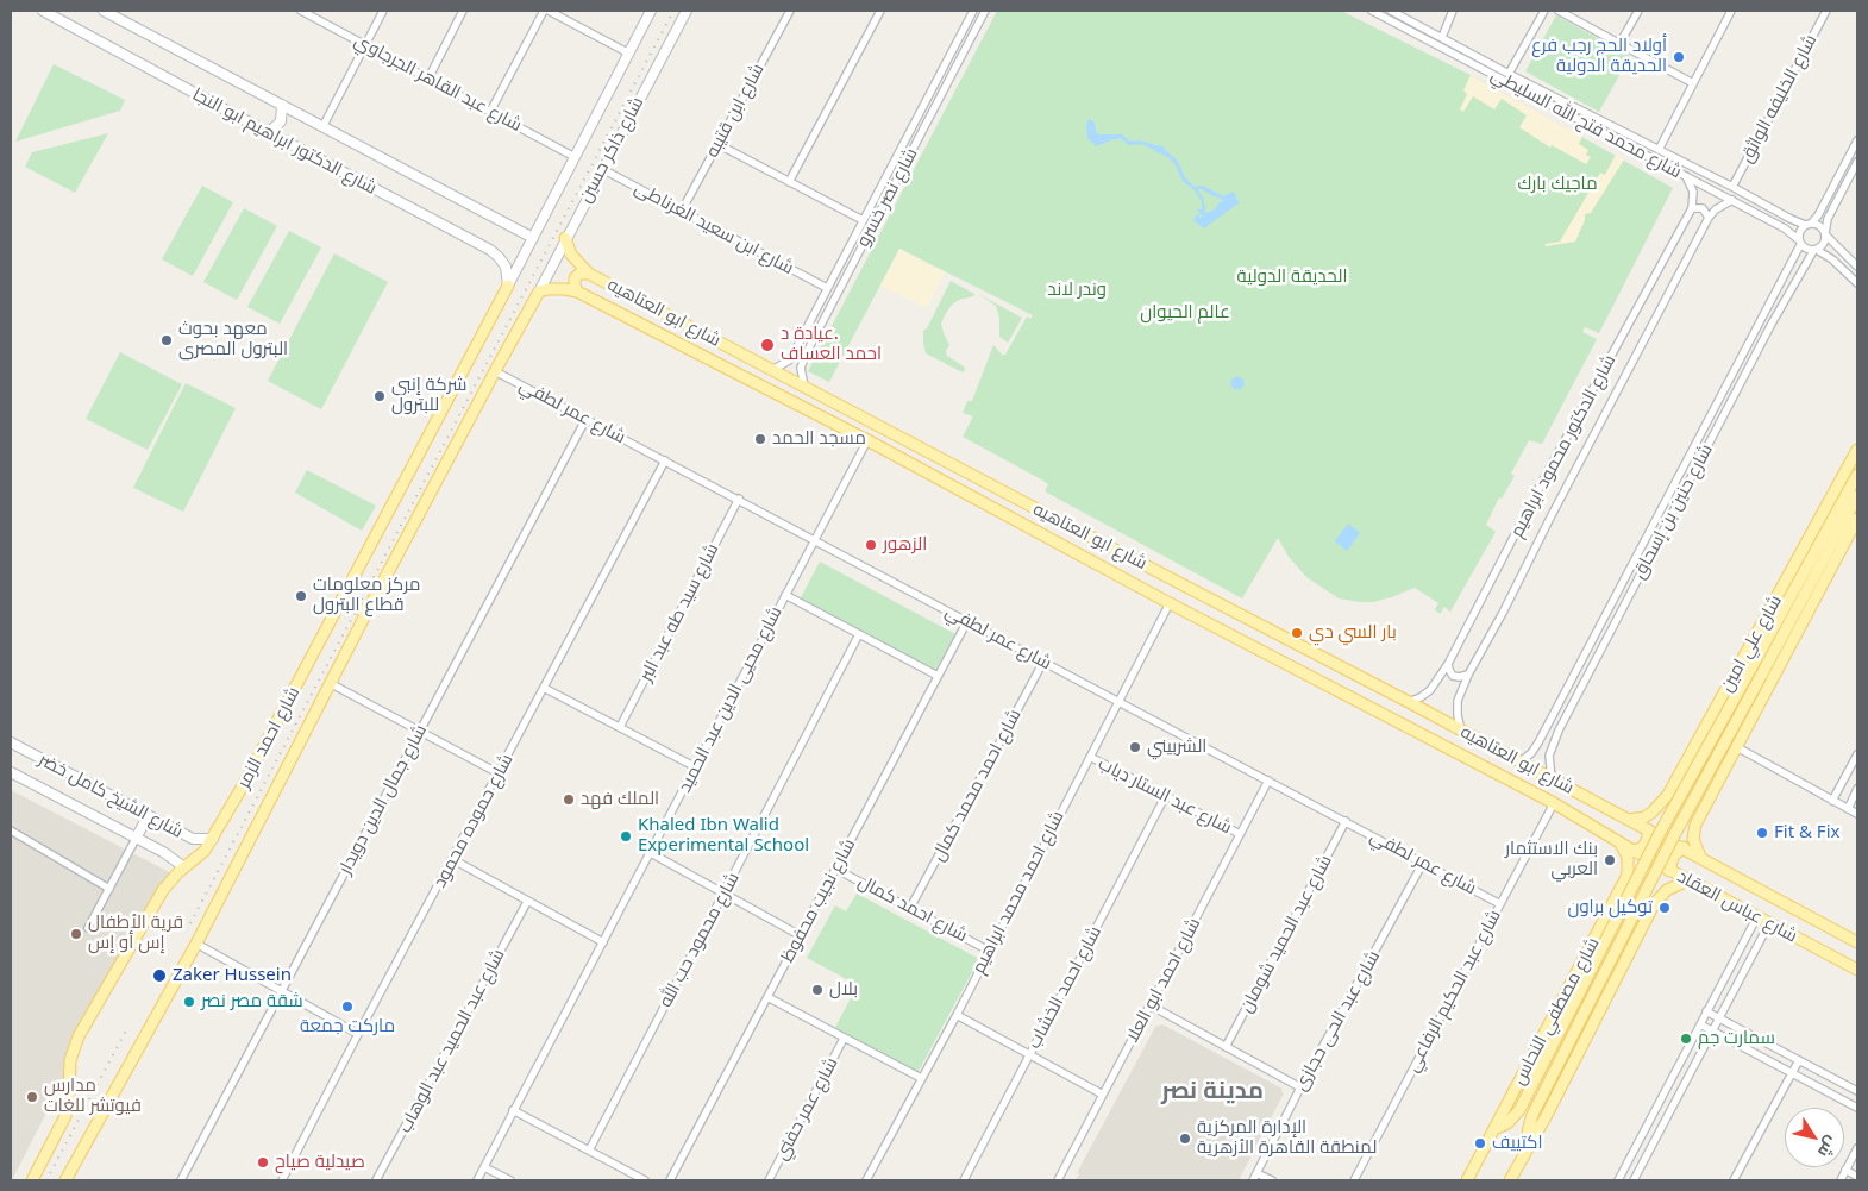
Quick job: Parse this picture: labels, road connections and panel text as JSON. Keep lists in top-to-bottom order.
{
  "streets": {
    "main road": [
      "شارع الدكتور ابراهيم ابو النجا",
      "شارع ذاكر حسين",
      "شارع ابو العتاهيه",
      "شارع علي امين",
      "شارع احمد الزمر",
      "شارع الشيخ كامل خضر",
      "شارع عباس العقاد",
      "شارع مصطفي النحاس"
    ],
    "street": [
      "شارع عبد القاهر الجرجاوي",
      "شارع الخليفه الواثق",
      "شارع ابن قتيبه",
      "شارع محمد فتح الله السليطي",
      "شارع نصر خسرو",
      "شارع ابن سعيد الغرناطى",
      "شارع عمر لطفي",
      "شارع الدكتور محمود ابراهيم",
      "شارع حنين بن إسحاق",
      "شارع سيد طه عبد البر",
      "شارع محيى الدين عبد الحميد",
      "شارع احمد محمد كمال",
      "شارع عبد الستار دياب",
      "شارع جمال الدين دويدار",
      "شارع حموده محمود",
      "شارع احمد محمد ابراهيم",
      "شارع نجيب محفوظ",
      "شارع احمد كمال",
      "شارع عبد الحميد شومان",
      "شارع محمود حب الله",
      "شارع احمد ابو العلا",
      "شارع احمد الخشاب",
      "شارع عبد الحكيم الرفاعي",
      "شارع عبد الحى حجازى",
      "شارع عبد الحميد عبد الوهاب",
      "شارع عمر حفني"
    ]
  },
  "crossings": [
    ["شارع عبد القاهر الجرجاوي", "شارع ذاكر حسين"],
    ["شارع الخليفه الواثق", "شارع محمد فتح الله السليطي"],
    ["شارع ابن قتيبه", "شارع ابن سعيد الغرناطى"],
    ["شارع محمد فتح الله السليطي", "شارع الدكتور محمود ابراهيم"],
    ["شارع محمد فتح الله السليطي", "شارع حنين بن إسحاق"],
    ["شارع الدكتور ابراهيم ابو النجا", "شارع ذاكر حسين"],
    ["شارع الدكتور ابراهيم ابو النجا", "شارع احمد الزمر"],
    ["شارع ذاكر حسين", "شارع ابن سعيد الغرناطى"],
    ["شارع ذاكر حسين", "شارع ابو العتاهيه"],
    ["شارع ذاكر حسين", "شارع احمد الزمر"],
    ["شارع نصر خسرو", "شارع ابن سعيد الغرناطى"],
    ["شارع نصر خسرو", "شارع ابو العتاهيه"],
    ["شارع ابو العتاهيه", "شارع الدكتور محمود ابراهيم"],
    ["شارع ابو العتاهيه", "شارع حنين بن إسحاق"],
    ["شارع ابو العتاهيه", "شارع علي امين"],
    ["شارع ابو العتاهيه", "شارع محيى الدين عبد الحميد"],
    ["شارع ابو العتاهيه", "شارع احمد الزمر"],
    ["شارع ابو العتاهيه", "شارع احمد محمد ابراهيم"],
    ["شارع ابو العتاهيه", "شارع عباس العقاد"],
    ["شارع ابو العتاهيه", "شارع عبد الحكيم الرفاعي"],
    ["شارع ابو العتاهيه", "شارع مصطفي النحاس"],
    ["شارع عمر لطفي", "شارع سيد طه عبد البر"],
    ["شارع عمر لطفي", "شارع محيى الدين عبد الحميد"],
    ["شارع عمر لطفي", "شارع احمد الزمر"],
    ["شارع عمر لطفي", "شارع احمد محمد كمال"],
    ["شارع عمر لطفي", "شارع جمال الدين دويدار"],
    ["شارع عمر لطفي", "شارع حموده محمود"],
    ["شارع عمر لطفي", "شارع احمد محمد ابراهيم"],
    ["شارع عمر لطفي", "شارع نجيب محفوظ"],
    ["شارع عمر لطفي", "شارع عبد الحميد شومان"],
    ["شارع عمر لطفي", "شارع احمد ابو العلا"],
    ["شارع عمر لطفي", "شارع عبد الحكيم الرفاعي"],
    ["شارع عمر لطفي", "شارع عبد الحى حجازى"],
    ["شارع علي امين", "شارع عباس العقاد"],
    ["شارع احمد الزمر", "شارع الشيخ كامل خضر"],
    ["شارع احمد محمد كمال", "شارع احمد كمال"],
    ["شارع عبد الستار دياب", "شارع احمد محمد ابراهيم"],
    ["شارع عبد الستار دياب", "شارع احمد ابو العلا"],
    ["شارع عبد الستار دياب", "شارع احمد الخشاب"],
    ["شارع احمد محمد ابراهيم", "شارع احمد كمال"],
    ["شارع احمد محمد ابراهيم", "شارع عمر حفني"],
    ["شارع نجيب محفوظ", "شارع احمد كمال"],
    ["شارع نجيب محفوظ", "شارع عمر حفني"],
    ["شارع عباس العقاد", "شارع مصطفي النحاس"]
  ],
  "districts": ["مدينة نصر"],
  "parks": [
    "ماجيك بارك",
    "الحديقة الدولية",
    "وندر لاند",
    "عالم الحيوان"
  ],
  "places": [
    "أولاد الحج رجب فرع الحديقة الدولية",
    "معهد بحوث البترول المصرى",
    "عيادة د. احمد العساف",
    "شركة إنبى للبترول",
    "مسجد الحمد",
    "الزهور",
    "مركز معلومات قطاع البترول",
    "بار السي دي",
    "الشربيني",
    "الملك فهد",
    "Fit & Fix",
    "Khaled Ibn Walid Experimental School",
    "بنك الاستثمار العربي",
    "توكيل براون",
    "قرية الأطفال إس أو إس",
    "Zaker Hussein",
    "بلال",
    "شقة مصر نصر",
    "ماركت جمعة",
    "سمارت جم",
    "مدارس فيوتشر للغات",
    "الإدارة المركزية لمنطقة القاهرة الأزهرية",
    "اكتييف",
    "صيدلية صياح"
  ],
  "north": "bottom right"
}
